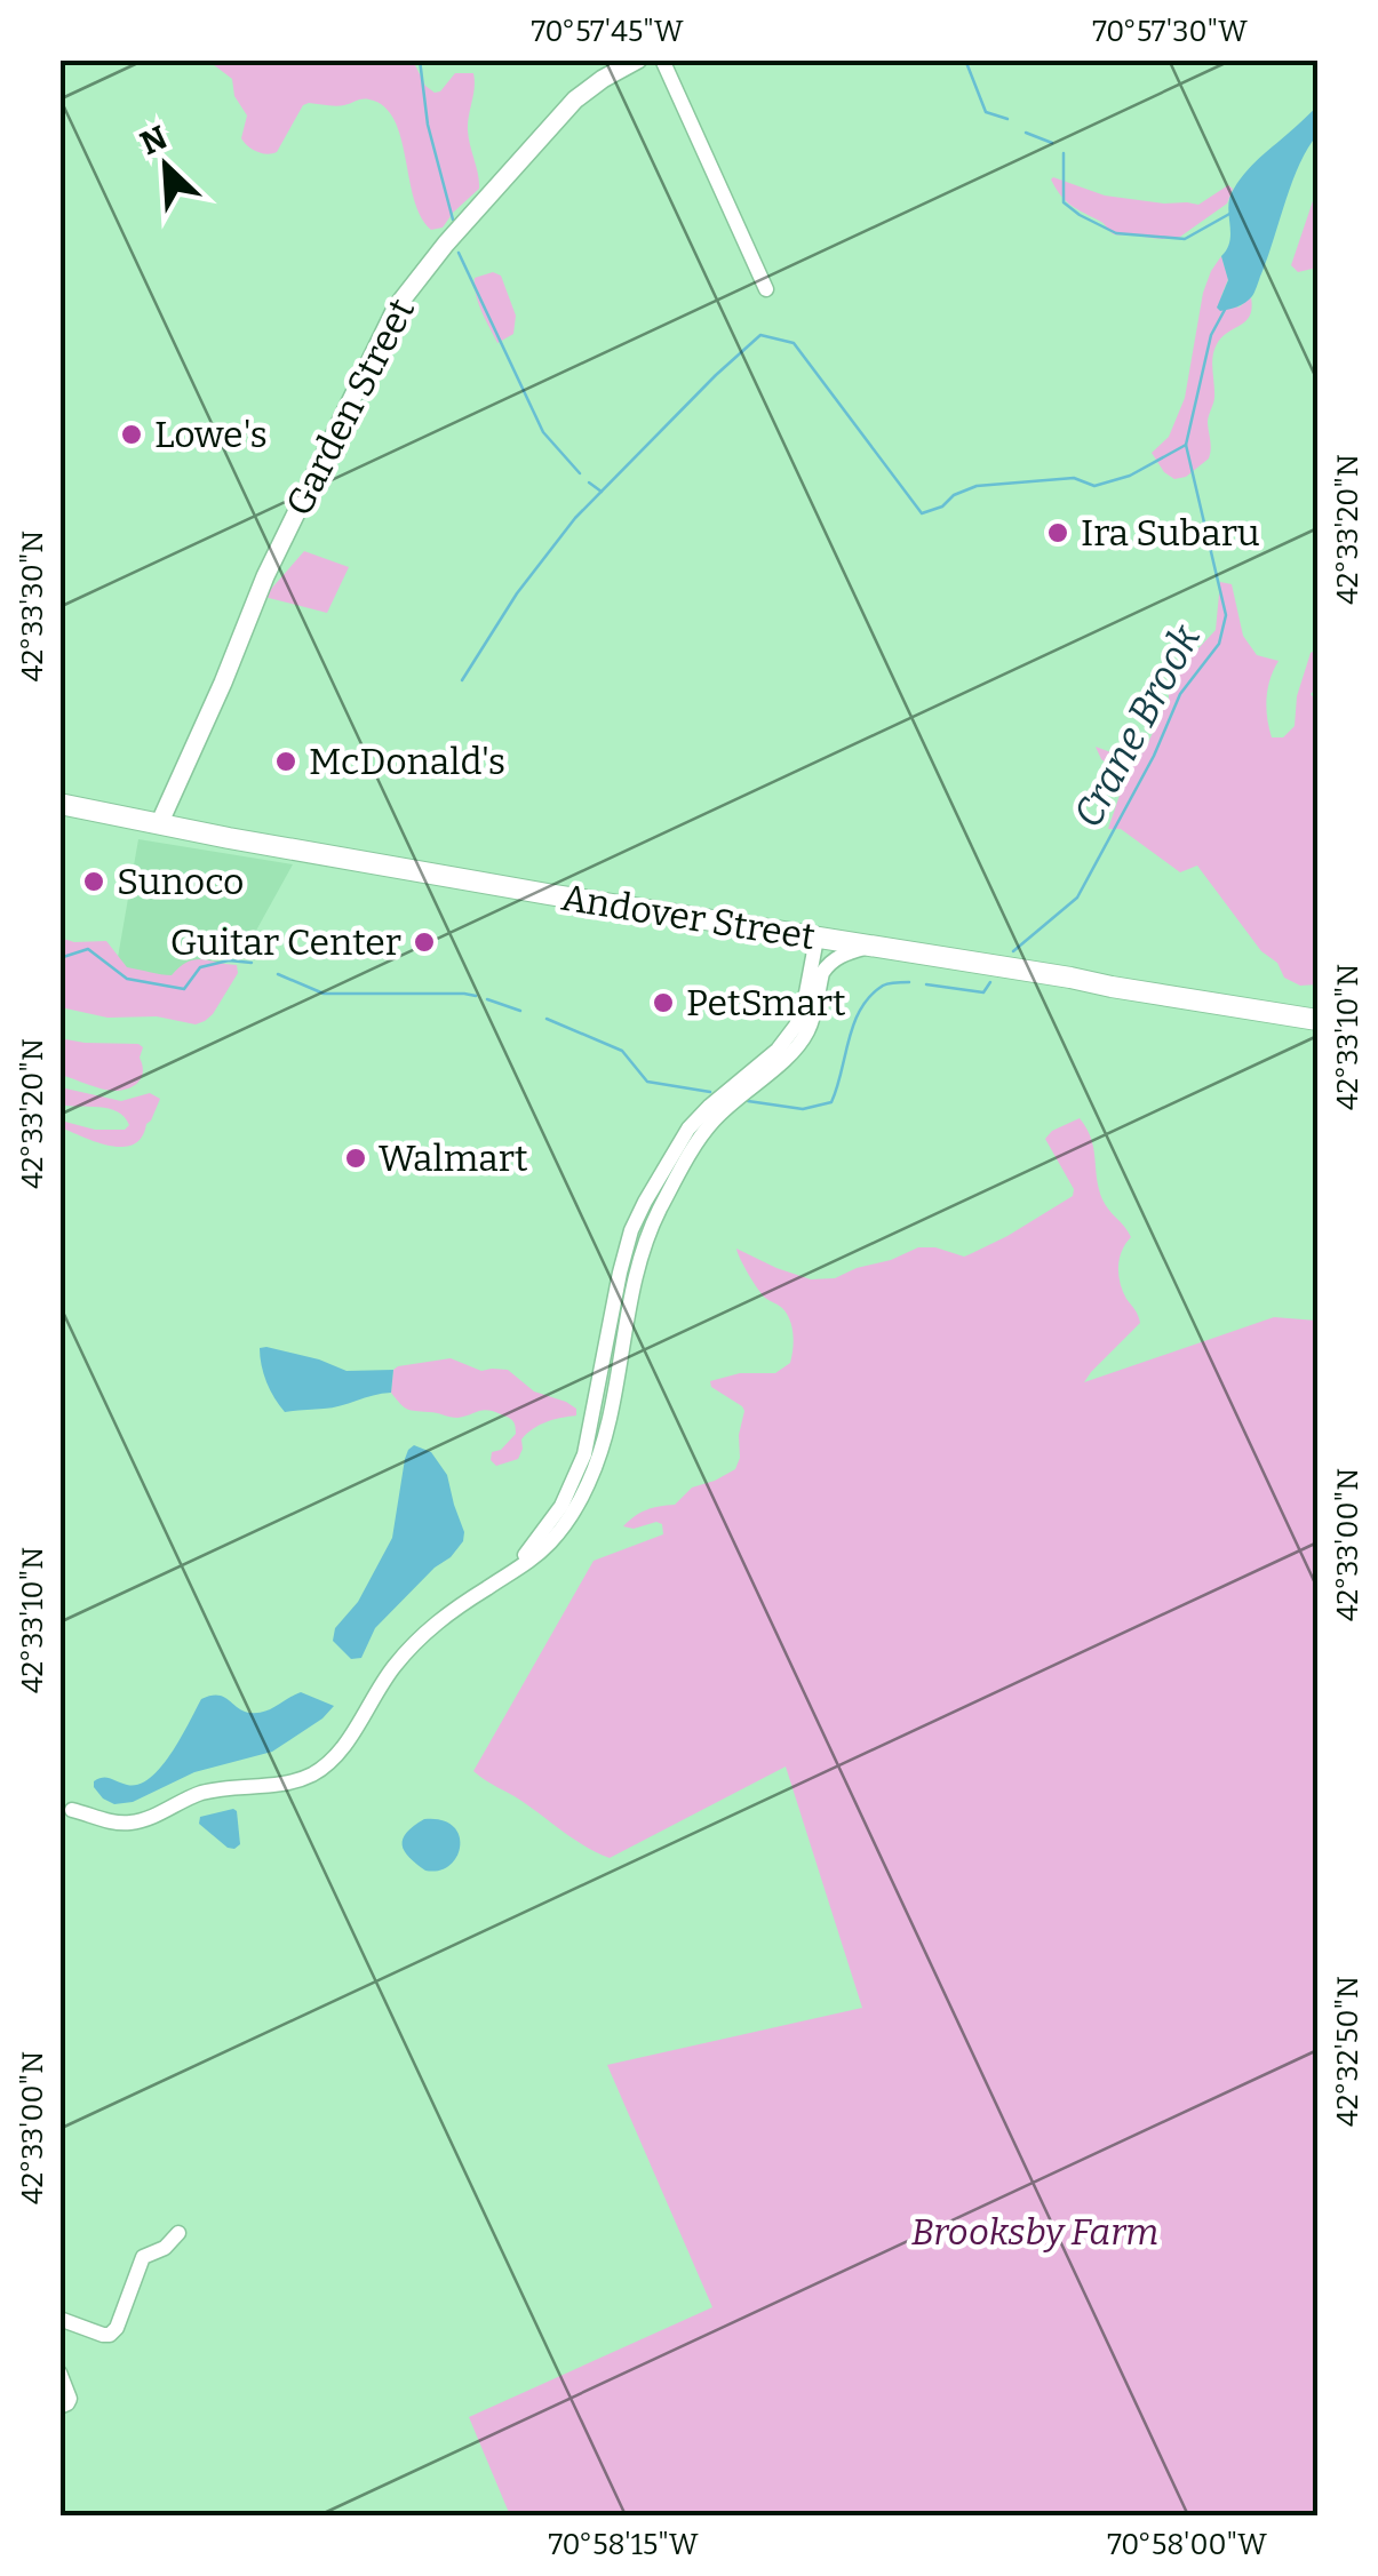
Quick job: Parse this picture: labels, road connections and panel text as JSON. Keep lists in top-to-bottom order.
{
  "streets": {
    "highway": ["Andover Street"],
    "main road": ["Garden Street"]
  },
  "crossings": [
    ["Garden Street", "Andover Street"]
  ],
  "water": ["Crane Brook"],
  "parks": ["Brooksby Farm"],
  "places": [
    "Lowe's",
    "Ira Subaru",
    "McDonald's",
    "Sunoco",
    "Guitar Center",
    "PetSmart",
    "Walmart"
  ],
  "north": "top left",
  "coordinates": [
    "70°57'45\"W",
    "70°57'30\"W",
    "42°33'20\"N",
    "42°33'30\"N",
    "42°33'10\"N",
    "42°33'00\"N",
    "42°32'50\"N",
    "70°58'15\"W",
    "70°58'00\"W"
  ]
}
